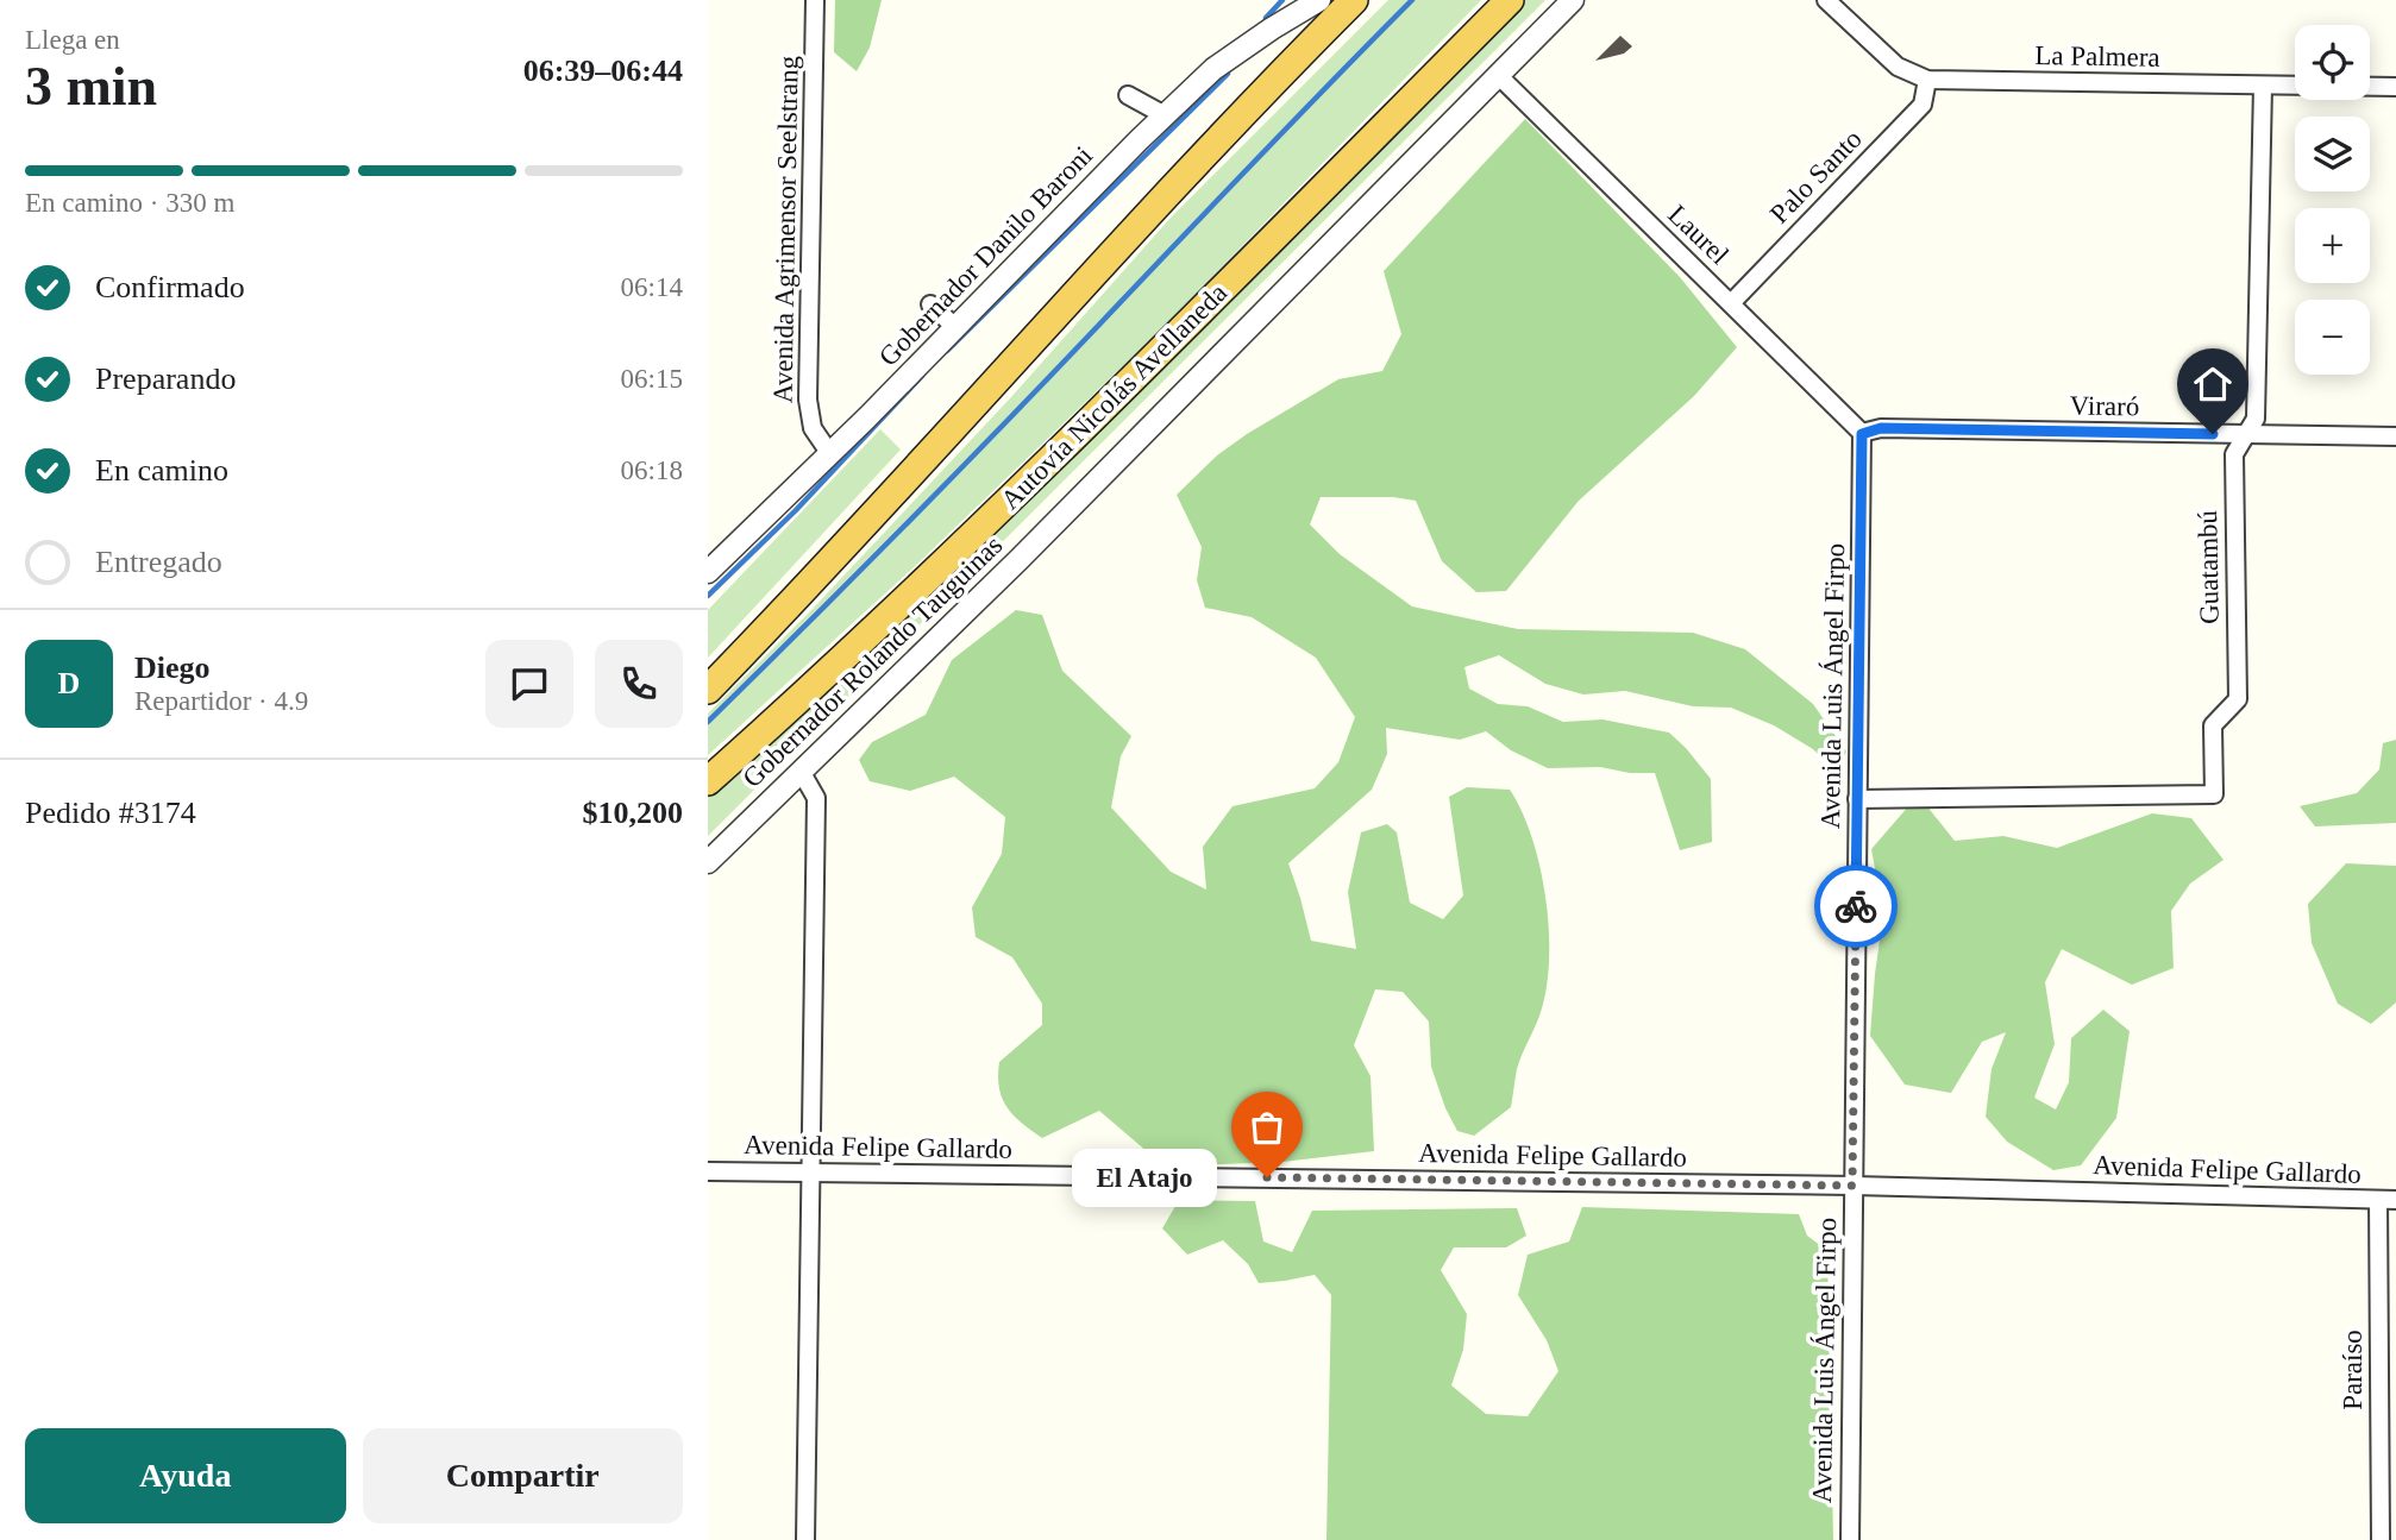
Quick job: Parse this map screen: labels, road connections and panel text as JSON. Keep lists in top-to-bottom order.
{
  "streets": {
    "highway": ["Autovía Nicolás Avellaneda"],
    "street": [
      "La Palmera",
      "Palo Santo",
      "Avenida Agrimensor Seelstrang",
      "Laurel",
      "Gobernador Danilo Baroni",
      "Viraró",
      "Guatambú",
      "Gobernador Rolando Tauguinas",
      "Avenida Luis Ángel Firpo",
      "Avenida Felipe Gallardo",
      "Paraíso"
    ]
  },
  "crossings": [
    ["La Palmera", "Palo Santo"],
    ["La Palmera", "Guatambú"],
    ["Palo Santo", "Laurel"],
    ["Avenida Agrimensor Seelstrang", "Gobernador Danilo Baroni"],
    ["Laurel", "Viraró"],
    ["Laurel", "Gobernador Rolando Tauguinas"],
    ["Laurel", "Avenida Luis Ángel Firpo"],
    ["Viraró", "Guatambú"],
    ["Viraró", "Avenida Luis Ángel Firpo"],
    ["Guatambú", "Avenida Luis Ángel Firpo"],
    ["Avenida Luis Ángel Firpo", "Avenida Felipe Gallardo"],
    ["Avenida Felipe Gallardo", "Paraíso"]
  ],
  "places": ["El Atajo"],
  "page": {
    "heading": ["3 min", "Llega en", "06:39–06:44"],
    "panel": [
      "Diego",
      "Repartidor · 4.9",
      "Pedido #3174",
      "$10,200"
    ],
    "map_buttons": ["+", "−"],
    "bar": "En camino · 330 m",
    "list": [
      ["Confirmado", "06:14"],
      ["Preparando", "06:15"],
      ["En camino", "06:18"],
      "Entregado"
    ],
    "round": "D",
    "bubble": "El Atajo",
    "buttons": ["Ayuda", "Compartir"]
  }
}
